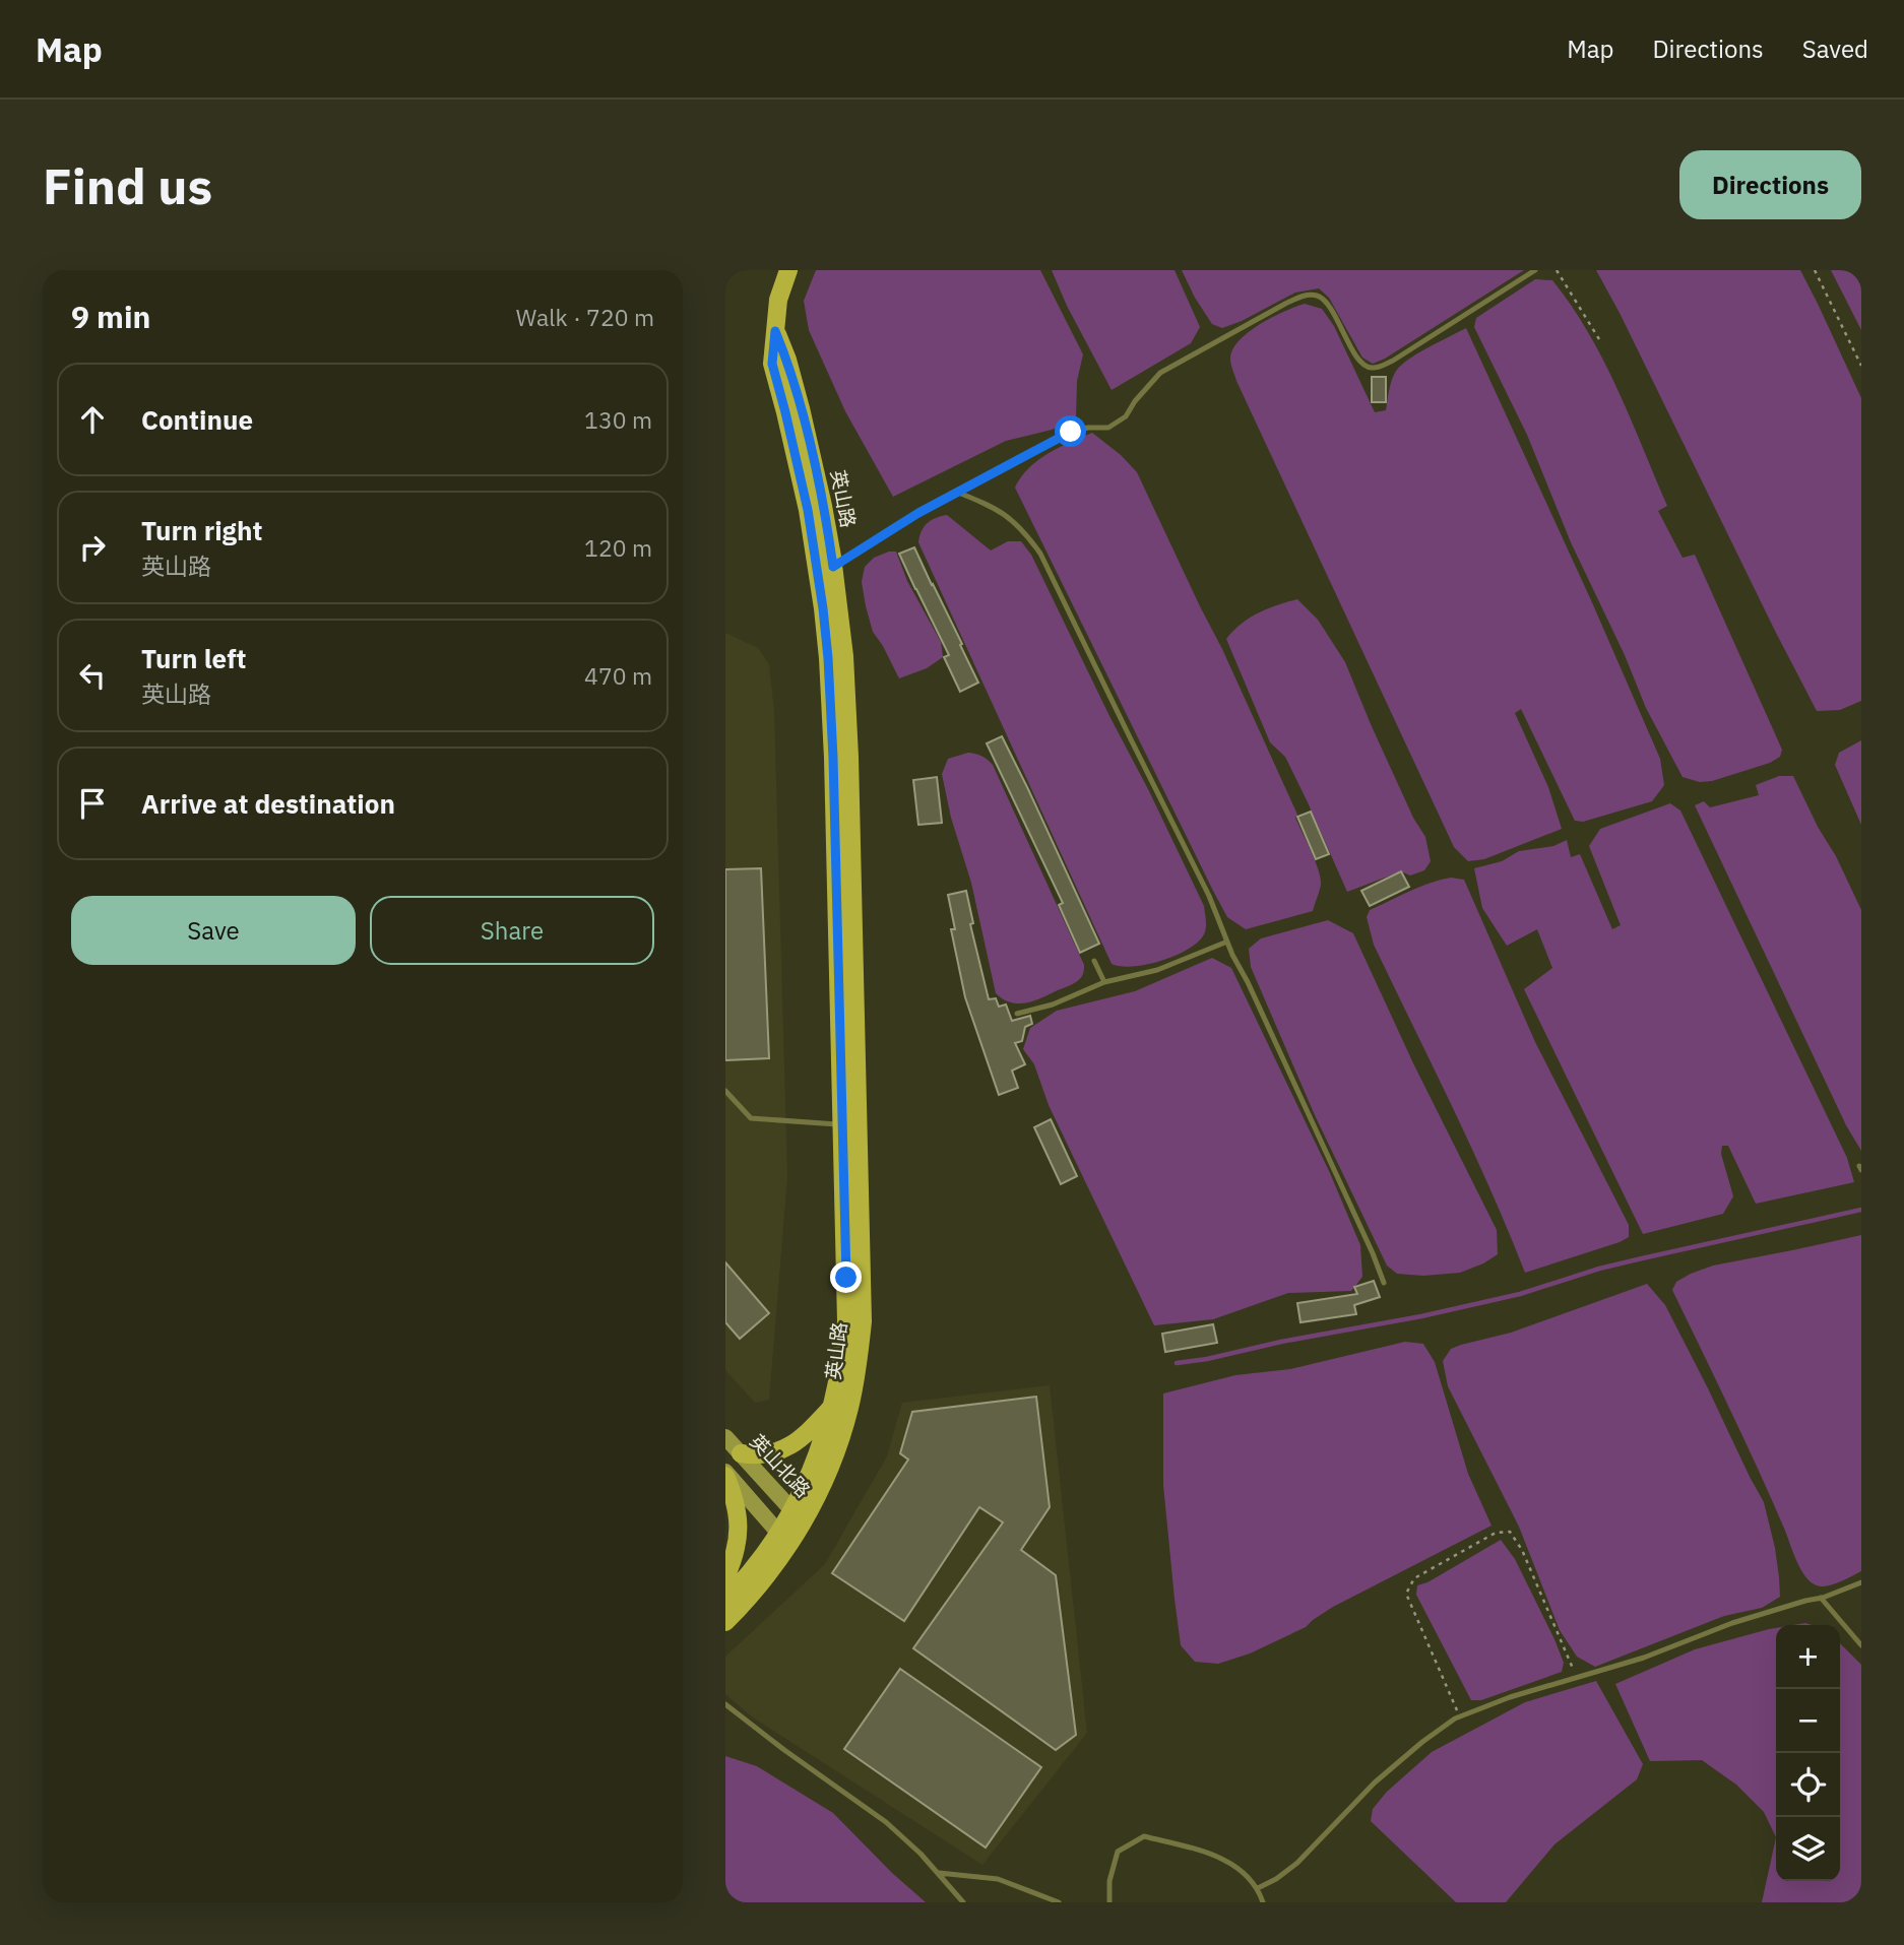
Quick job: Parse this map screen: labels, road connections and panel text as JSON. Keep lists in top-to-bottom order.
{
  "streets": {
    "main road": ["英山路", "英山北路"]
  },
  "crossings": [
    ["英山路", "英山北路"]
  ],
  "page": {
    "header": "Map",
    "nav": ["Map", "Directions", "Saved"],
    "buttons": [
      "Directions",
      ["Save", "Share"]
    ],
    "title": "Find us",
    "heading": ["9 min", "Walk · 720 m"],
    "list": [
      ["Continue", "130 m"],
      ["Turn right", "英山路", "120 m"],
      ["Turn left", "英山路", "470 m"],
      "Arrive at destination"
    ],
    "map_buttons": ["+", "−"]
  }
}
